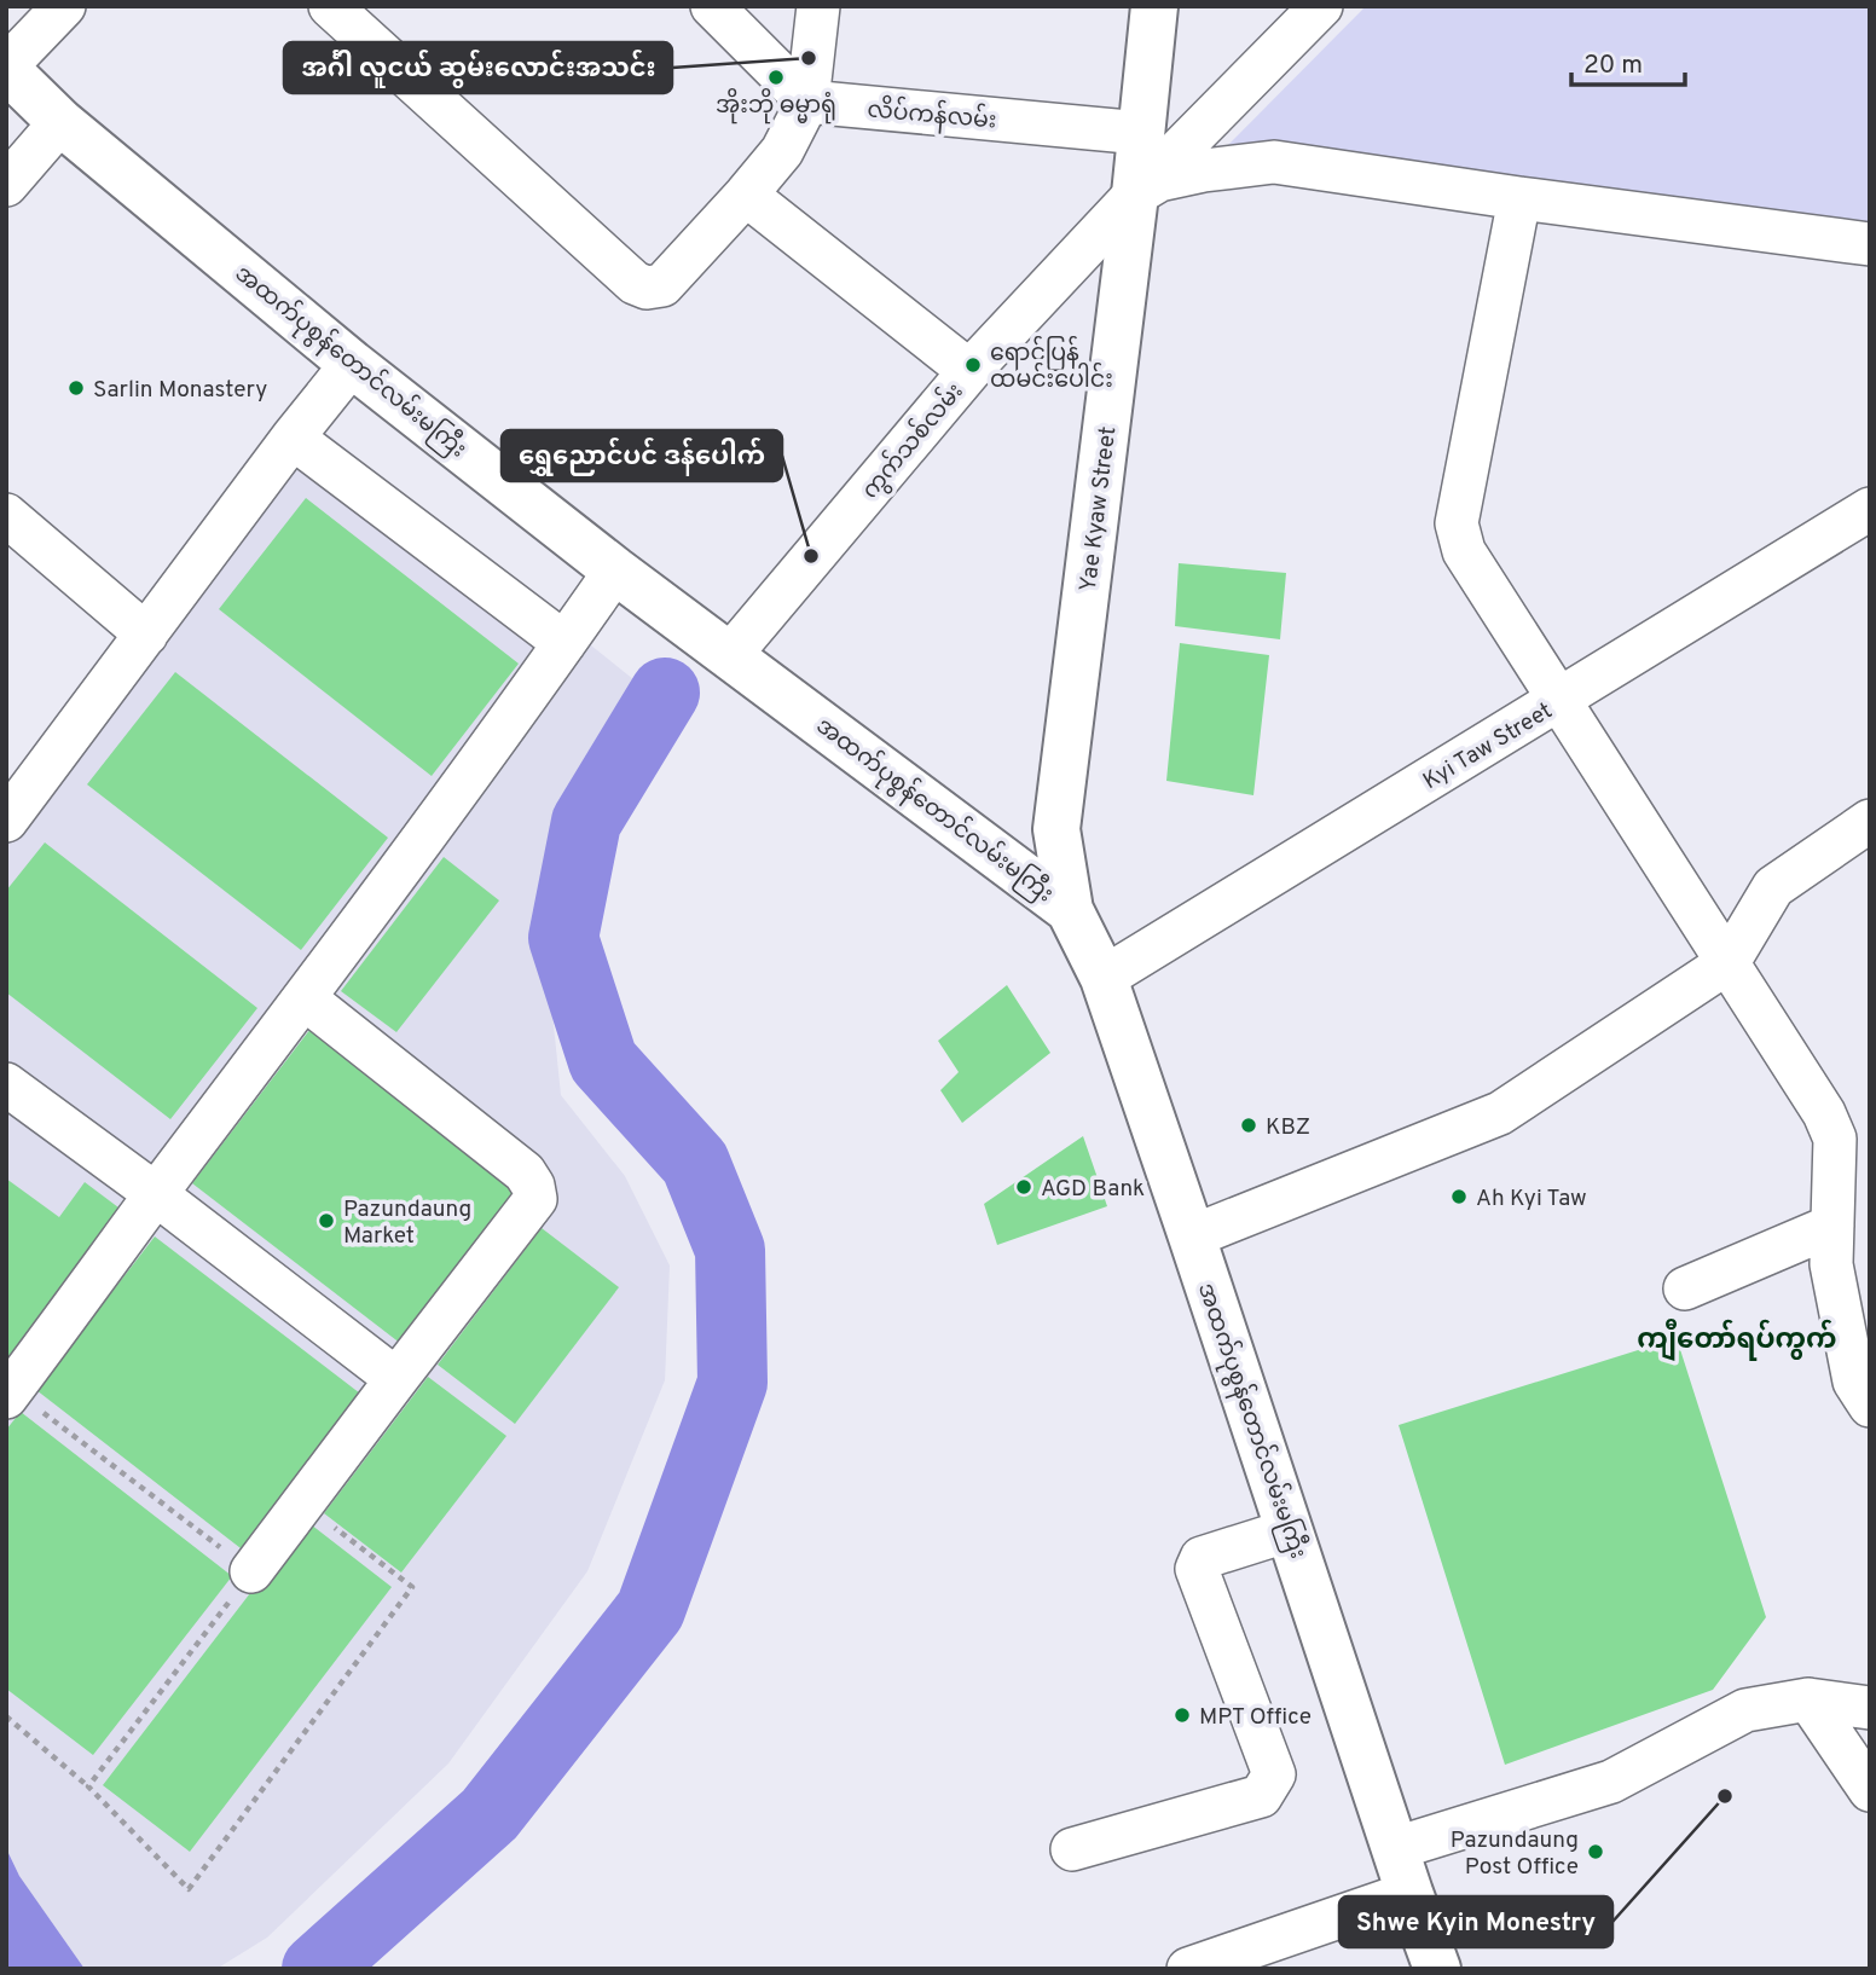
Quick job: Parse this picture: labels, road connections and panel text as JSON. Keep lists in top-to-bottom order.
{
  "streets": {
    "main road": ["အထက်ပုစွန်တောင်လမ်းမကြီး", "Yae Kyaw Street"],
    "street": ["လိပ်ကန်လမ်း", "ကွက်သစ်လမ်း", "Kyi Taw Street"]
  },
  "crossings": [
    ["လိပ်ကန်လမ်း", "Yae Kyaw Street"],
    ["အထက်ပုစွန်တောင်လမ်းမကြီး", "ကွက်သစ်လမ်း"],
    ["အထက်ပုစွန်တောင်လမ်းမကြီး", "Yae Kyaw Street"],
    ["အထက်ပုစွန်တောင်လမ်းမကြီး", "Kyi Taw Street"],
    ["ကွက်သစ်လမ်း", "Yae Kyaw Street"]
  ],
  "districts": ["ကျီတော်ရပ်ကွက်"],
  "places": [
    "အင်္ဂါ လူငယ် ဆွမ်းလောင်းအသင်း",
    "အိုးဘို ဓမ္မာရုံ",
    "ရောင်ပြန် ထမင်းပေါင်း",
    "Sarlin Monastery",
    "ရွှေညောင်ပင် ဒန်ပေါက်",
    "KBZ",
    "AGD Bank",
    "Ah Kyi Taw",
    "Pazundaung Market",
    "MPT Office",
    "Shwe Kyin Monestry",
    "Pazundaung Post Office"
  ],
  "scale_bar": "20 m"
}
